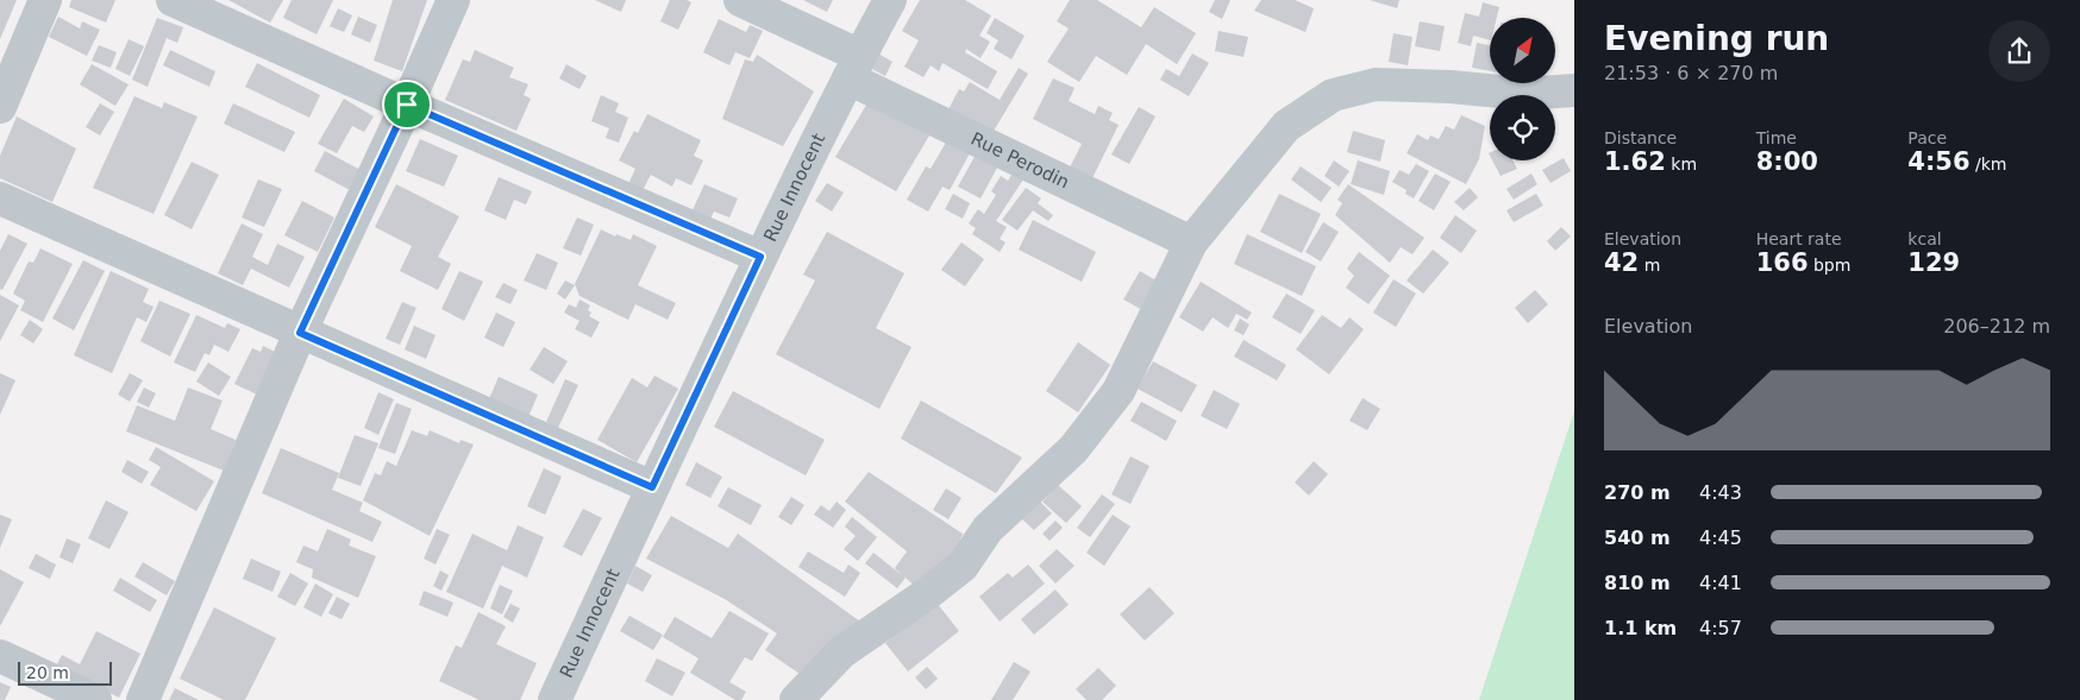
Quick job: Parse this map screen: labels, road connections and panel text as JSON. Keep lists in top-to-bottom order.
{
  "streets": {
    "street": ["Rue Perodin", "Rue Innocent"]
  },
  "crossings": [
    ["Rue Perodin", "Rue Innocent"]
  ],
  "scale_bar": "20 m",
  "north": "top right",
  "page": {
    "heading": ["Evening run", "21:53 · 6 × 270 m"],
    "stats": [
      ["Distance", "1.62 km"],
      ["Time", "8:00"],
      ["Pace", "4:56 /km"],
      ["Elevation", "42 m"],
      ["Heart rate", "166 bpm"],
      ["kcal", "129"]
    ],
    "chart": ["Elevation", "206–212 m"],
    "list": [
      {
        "name": "270 m",
        "note": "4:43"
      },
      {
        "name": "540 m",
        "note": "4:45"
      },
      {
        "name": "810 m",
        "note": "4:41"
      },
      {
        "name": "1.1 km",
        "note": "4:57"
      }
    ],
    "scale": "20 m"
  }
}
